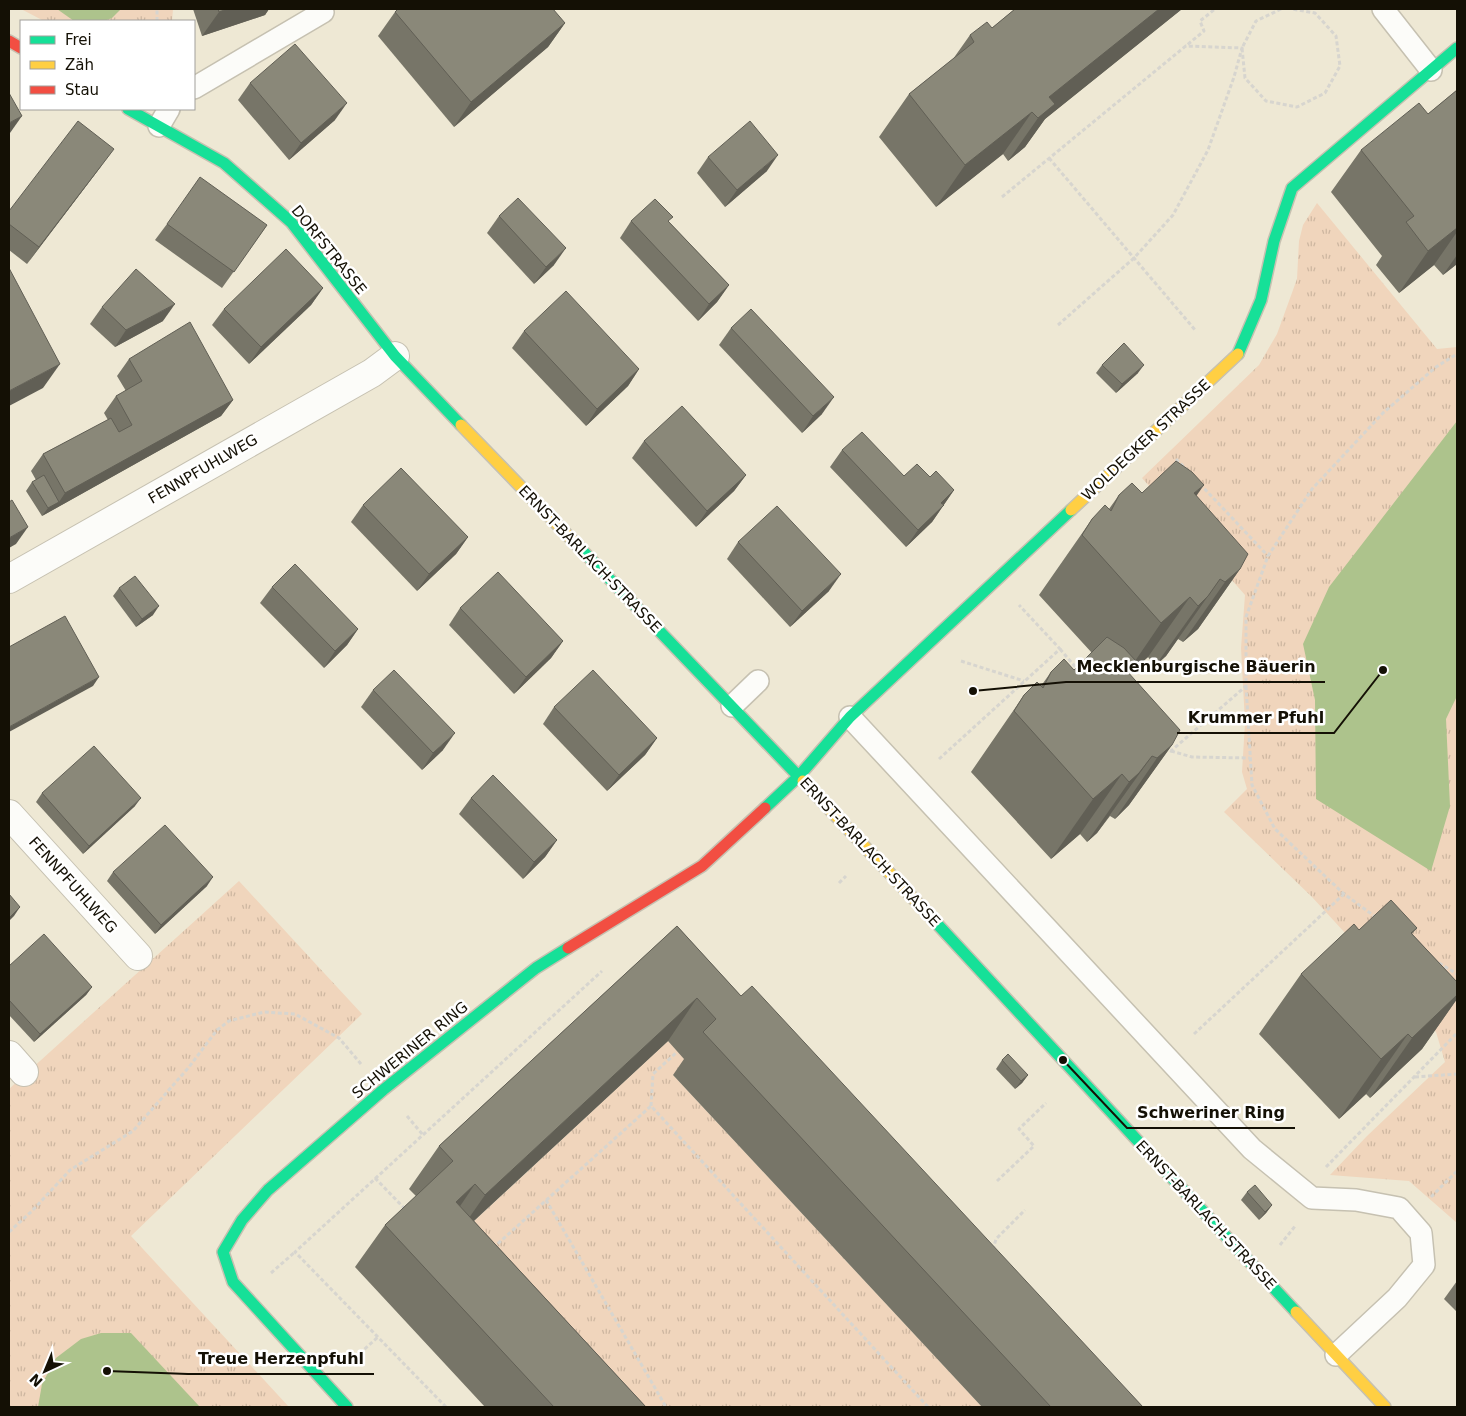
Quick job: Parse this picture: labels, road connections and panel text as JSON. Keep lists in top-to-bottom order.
{
  "streets": {
    "street": [
      "DORFSTRASSE",
      "WOLDEGKER STRASSE",
      "FENNPFUHLWEG",
      "ERNST-BARLACH-STRASSE",
      "SCHWERINER RING"
    ]
  },
  "crossings": [
    ["DORFSTRASSE", "FENNPFUHLWEG"],
    ["DORFSTRASSE", "ERNST-BARLACH-STRASSE"],
    ["WOLDEGKER STRASSE", "ERNST-BARLACH-STRASSE"],
    ["WOLDEGKER STRASSE", "SCHWERINER RING"],
    ["FENNPFUHLWEG", "ERNST-BARLACH-STRASSE"],
    ["ERNST-BARLACH-STRASSE", "SCHWERINER RING"]
  ],
  "places": [
    "Krummer Pfuhl",
    "Mecklenburgische Bäuerin",
    "Schweriner Ring",
    "Treue Herzenpfuhl"
  ],
  "legend": ["Frei", "Zäh", "Stau"],
  "north": "bottom left"
}
